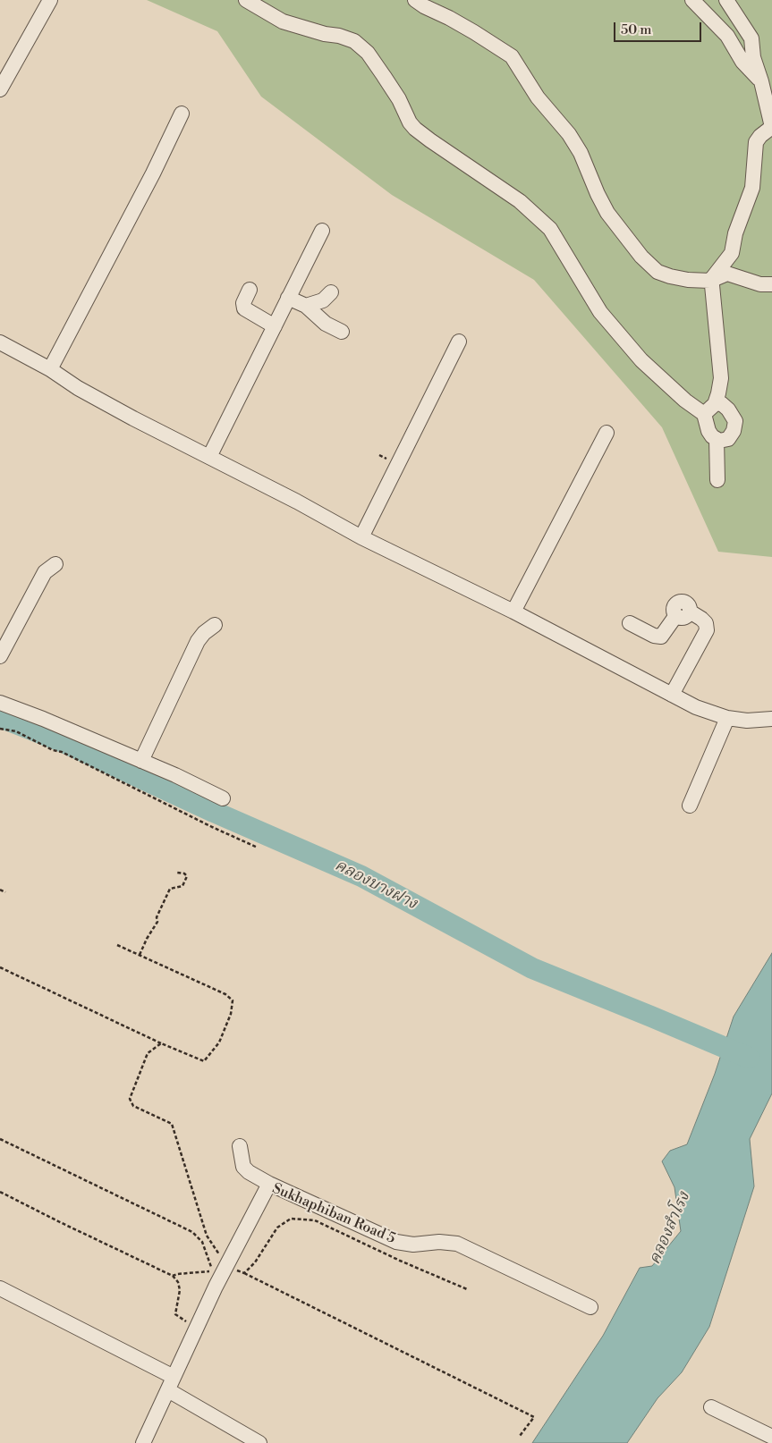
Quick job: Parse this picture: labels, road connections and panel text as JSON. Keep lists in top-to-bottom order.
{
  "streets": {
    "street": ["Sukhaphiban Road 5"]
  },
  "water": ["คลองบางฝาง", "คลองสำโรง"],
  "scale_bar": "50 m"
}
